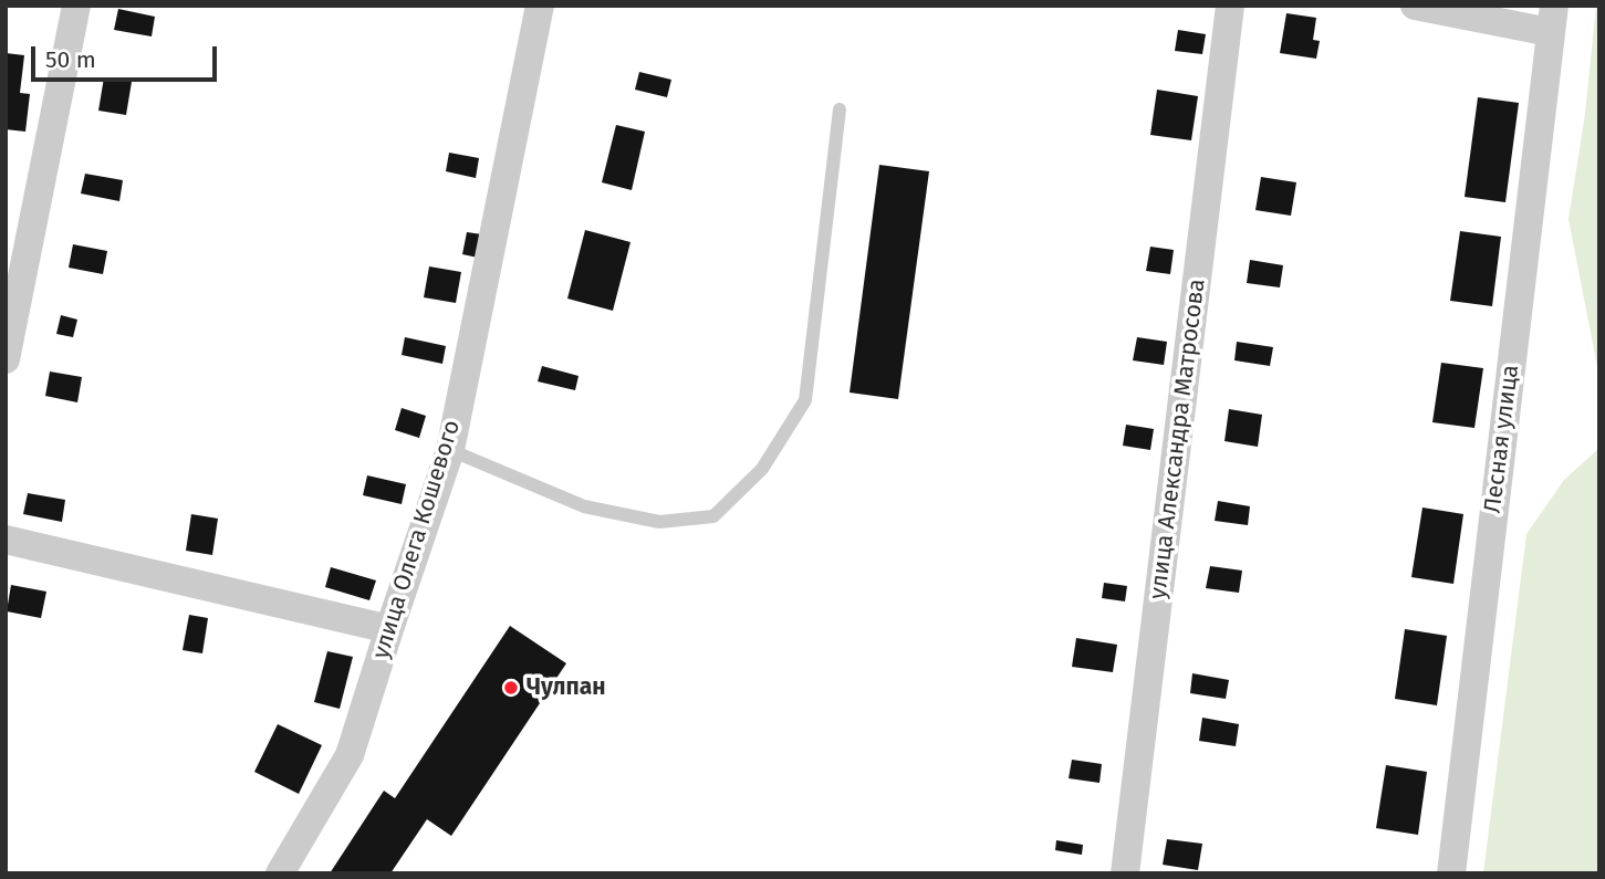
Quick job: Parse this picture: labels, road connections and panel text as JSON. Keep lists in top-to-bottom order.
{
  "streets": {
    "street": ["улица Александра Матросова", "Лесная улица", "улица Олега Кошевого"]
  },
  "places": ["Чулпан"],
  "scale_bar": "50 m"
}
